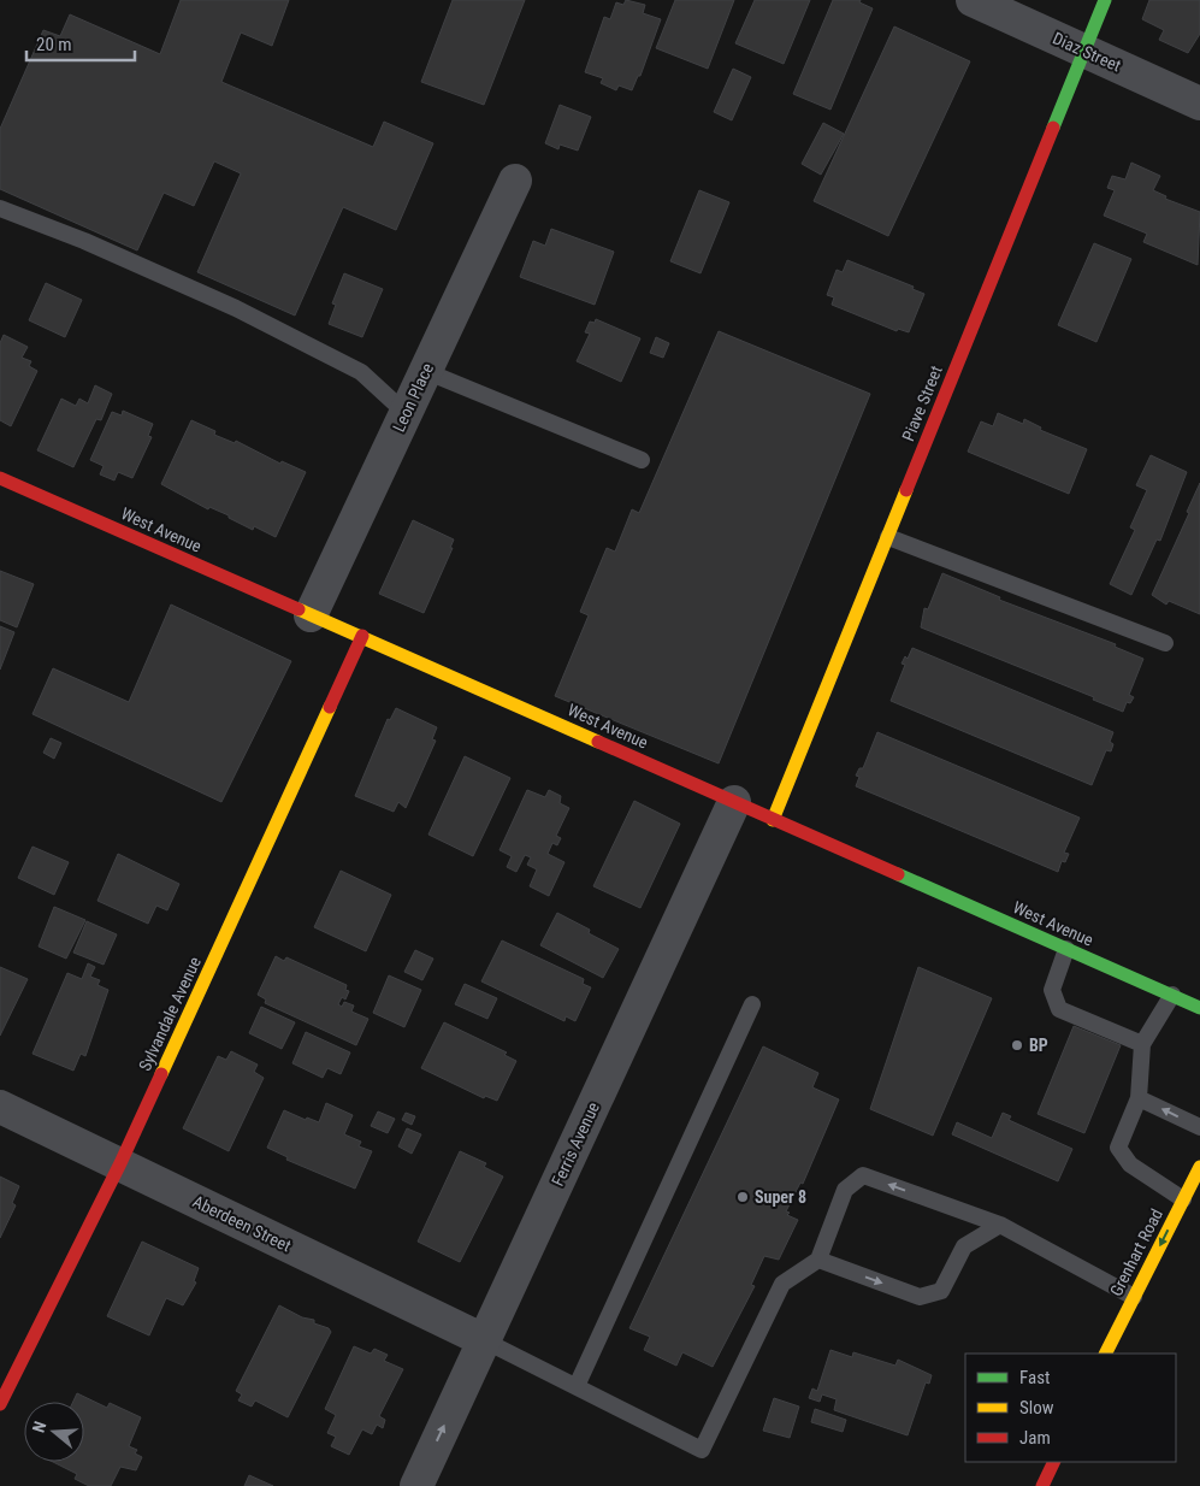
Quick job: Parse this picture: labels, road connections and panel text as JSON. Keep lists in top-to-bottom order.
{
  "streets": {
    "street": [
      "Diaz Street",
      "Leon Place",
      "Piave Street",
      "West Avenue",
      "Sylvandale Avenue",
      "Ferris Avenue",
      "Aberdeen Street",
      "Grenhart Road"
    ]
  },
  "crossings": [
    ["Diaz Street", "Piave Street"],
    ["Leon Place", "West Avenue"],
    ["Piave Street", "West Avenue"],
    ["West Avenue", "Sylvandale Avenue"],
    ["West Avenue", "Ferris Avenue"],
    ["Sylvandale Avenue", "Aberdeen Street"],
    ["Ferris Avenue", "Aberdeen Street"]
  ],
  "one_way": ["Grenhart Road"],
  "places": ["BP", "Super 8"],
  "legend": ["Fast", "Slow", "Jam"],
  "scale_bar": "20 m",
  "north": "left"
}
